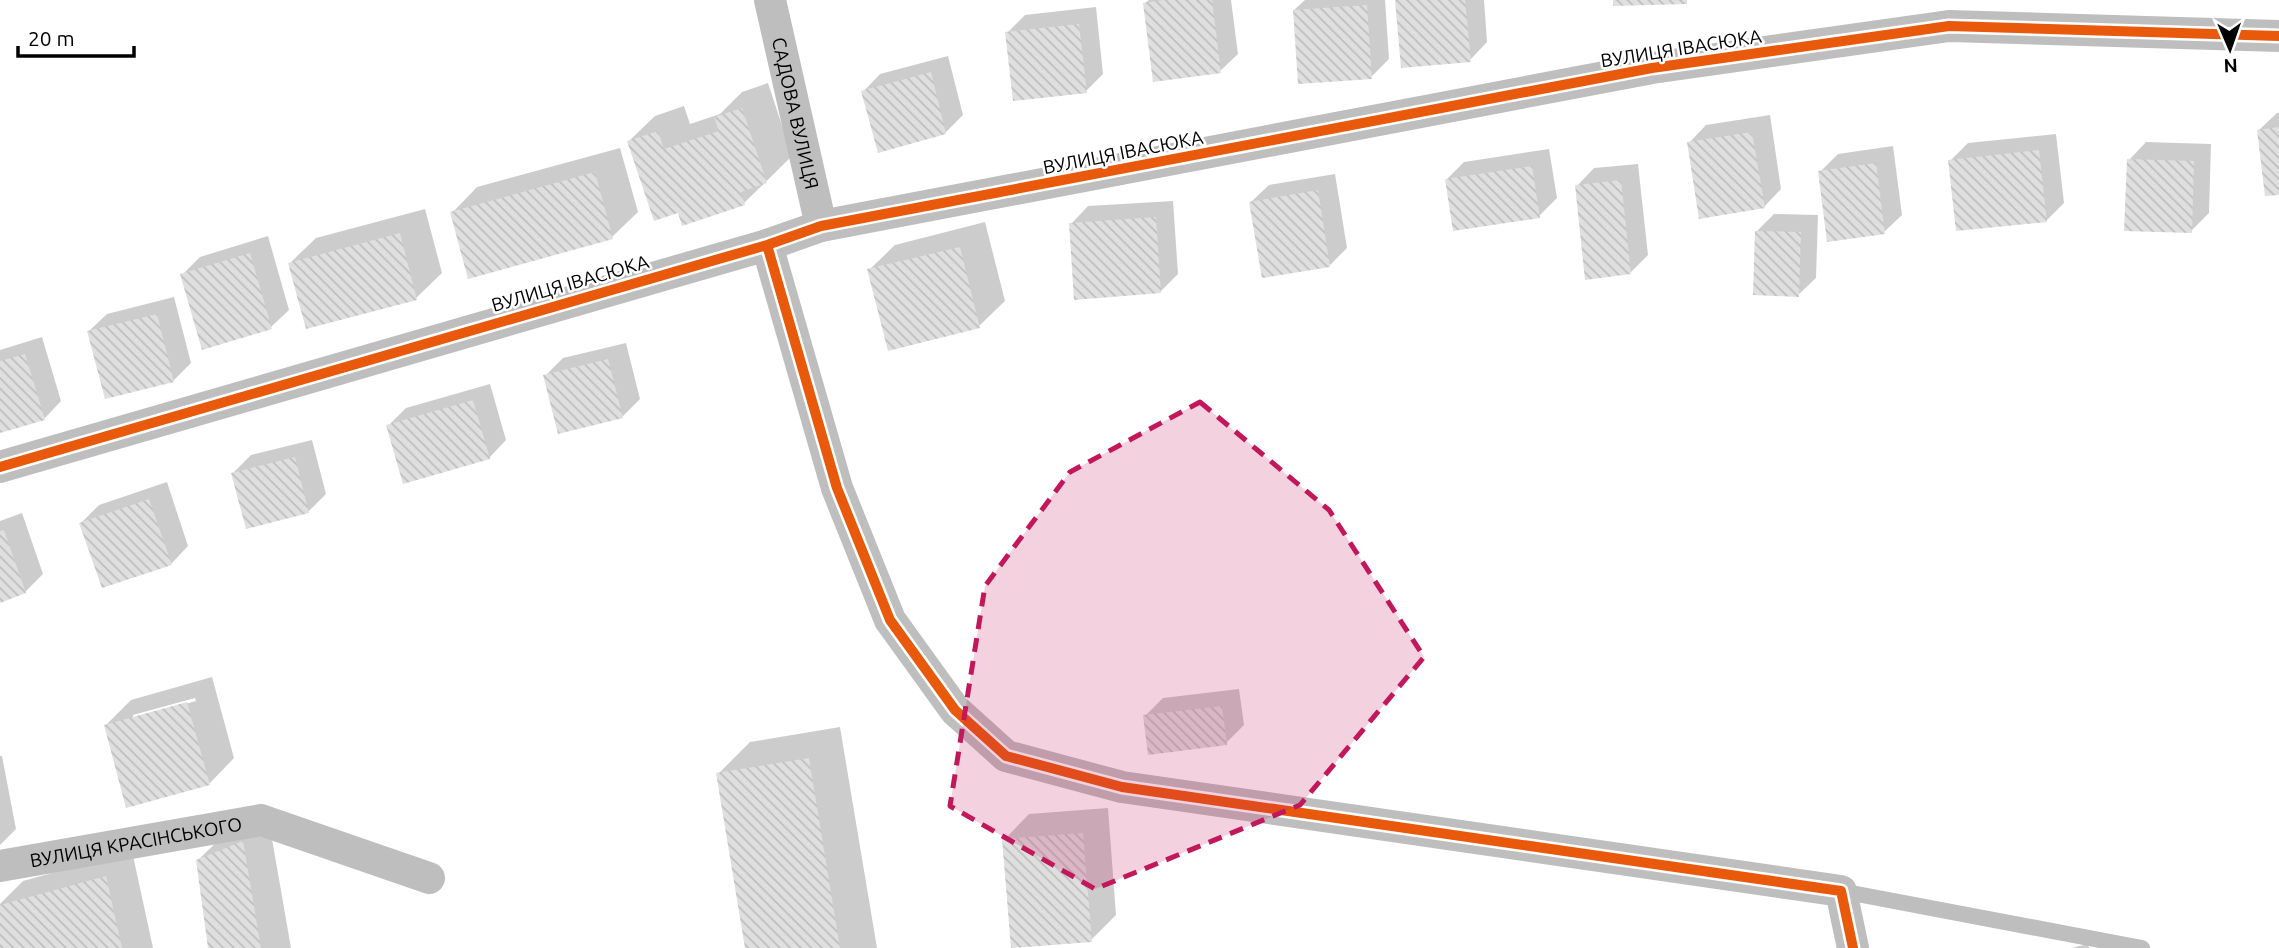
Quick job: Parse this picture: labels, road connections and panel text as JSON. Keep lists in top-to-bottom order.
{
  "streets": {
    "street": ["ВУЛИЦЯ ІВАСЮКА", "САДОВА ВУЛИЦЯ", "ВУЛИЦЯ КРАСІНСЬКОГО"]
  },
  "crossings": [
    ["ВУЛИЦЯ ІВАСЮКА", "САДОВА ВУЛИЦЯ"]
  ],
  "scale_bar": "20 m",
  "north": "bottom"
}
